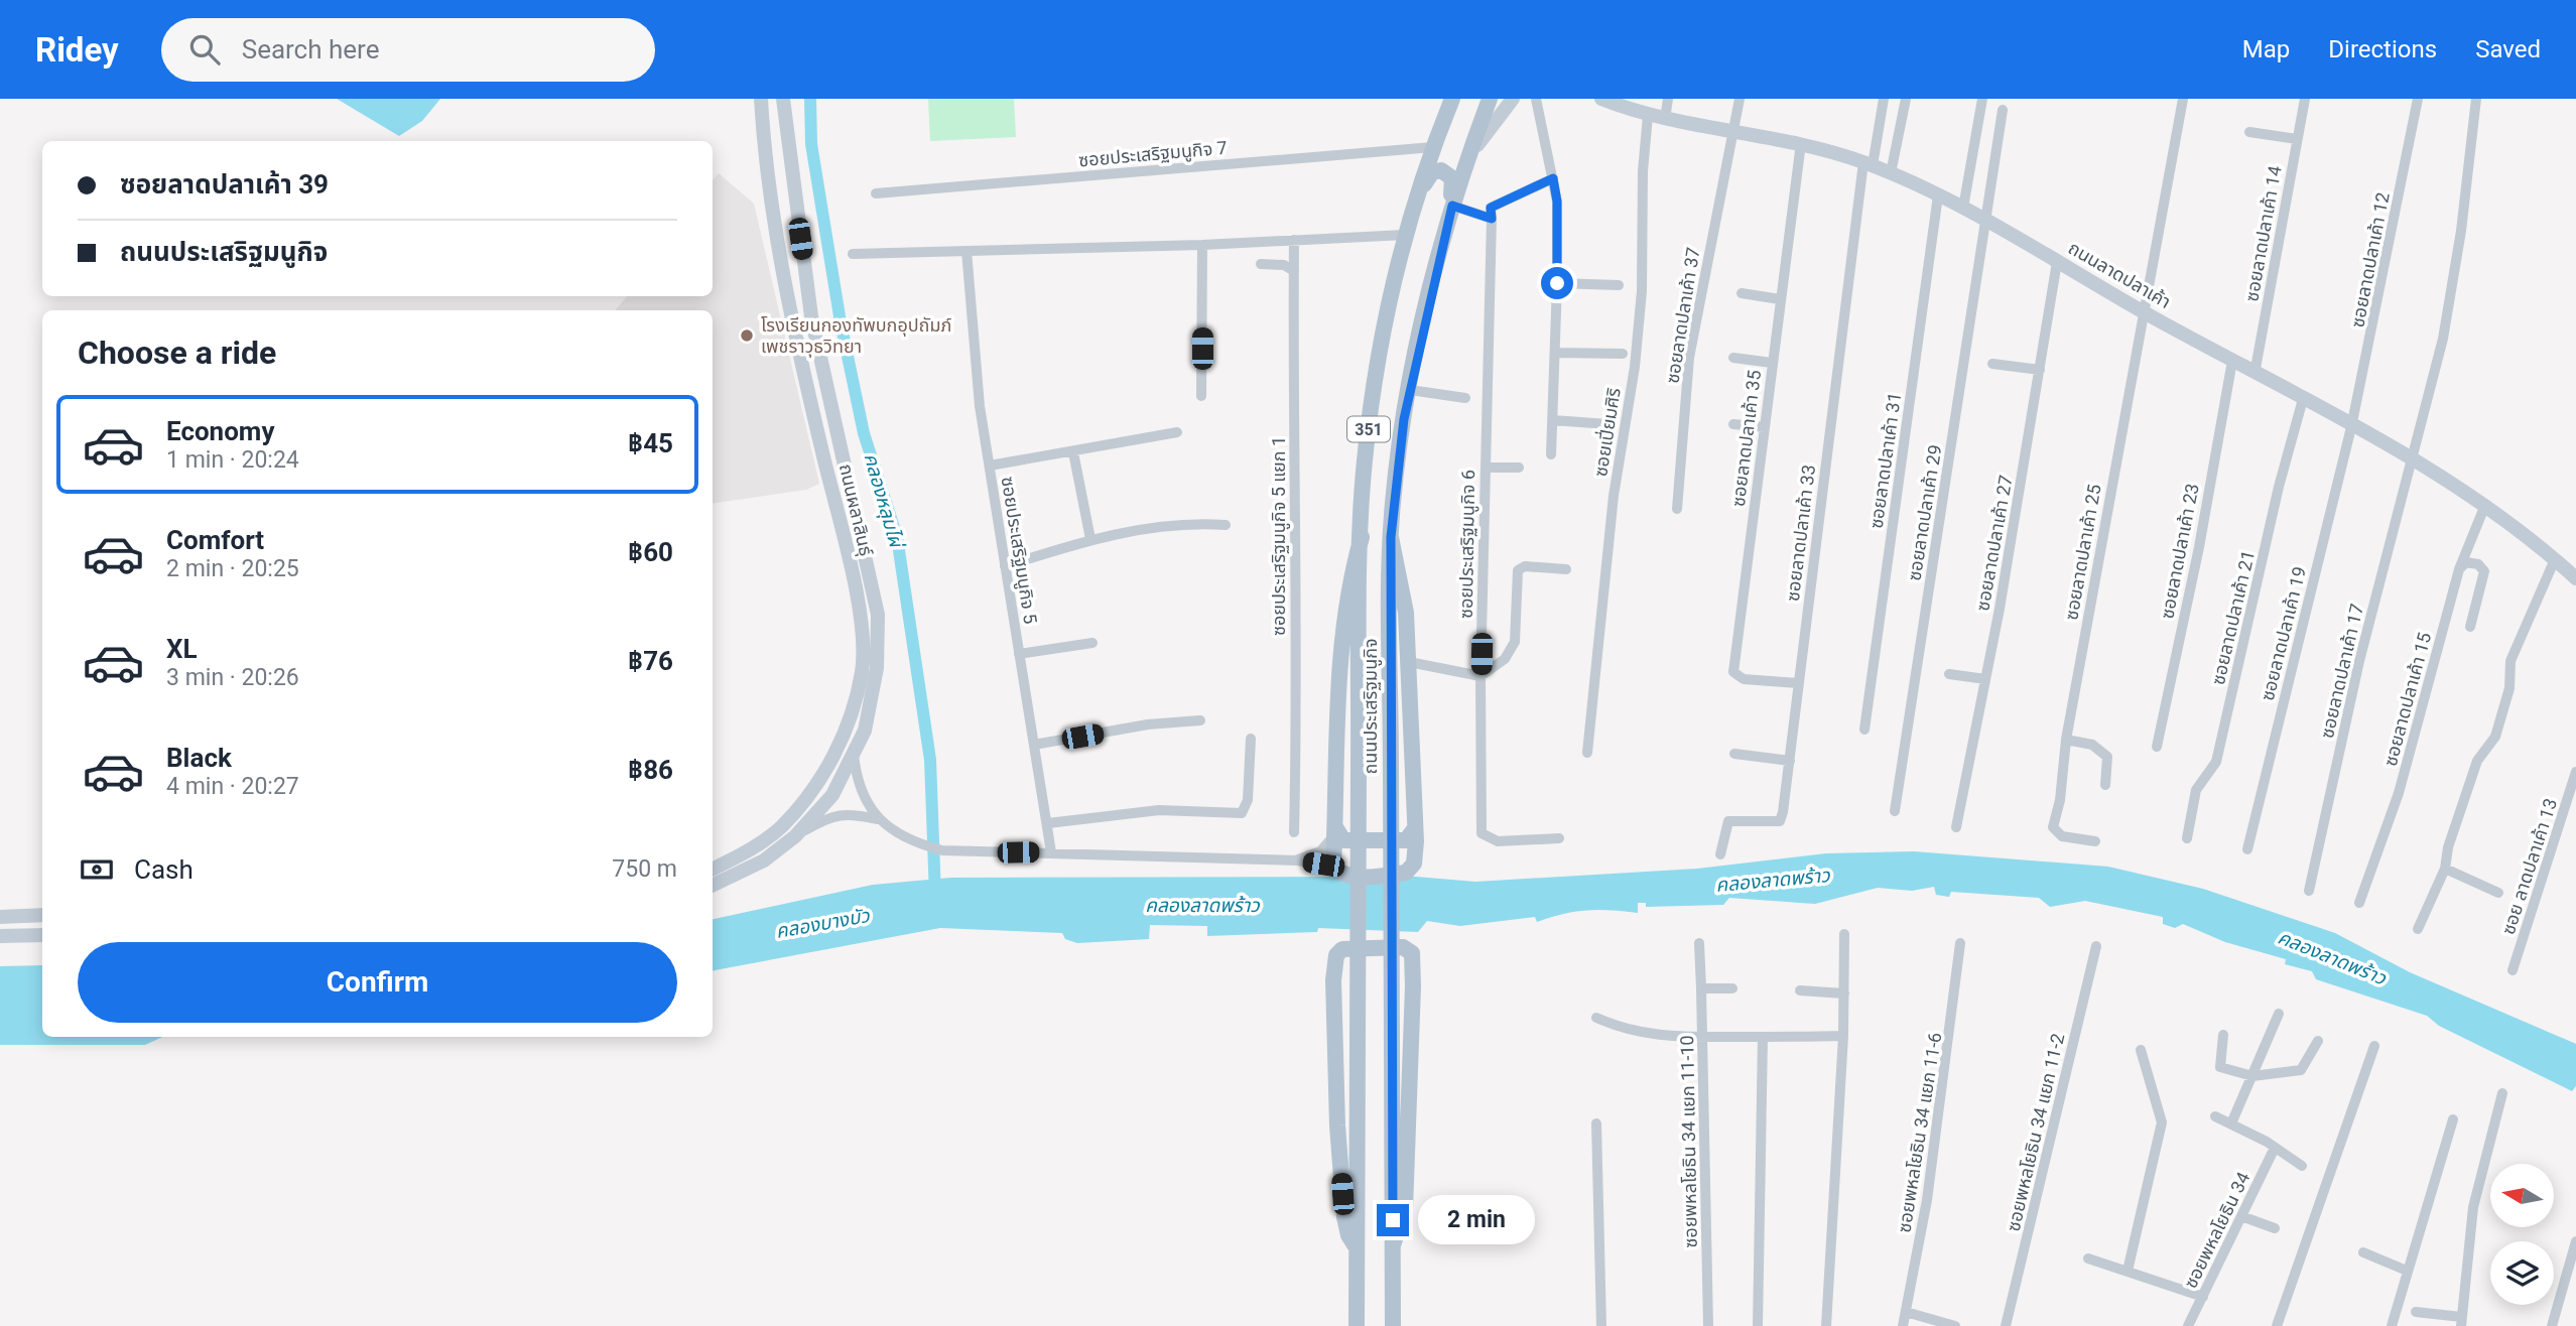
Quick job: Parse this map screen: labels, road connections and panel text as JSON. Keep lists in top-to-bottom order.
{
  "streets": {
    "main road": [
      "ถนนลาดปลาเค้า",
      "351",
      "ถนนผลาสินธุ์",
      "ถนนประเสริฐมนูกิจ"
    ],
    "street": [
      "ซอยประเสริฐมนูกิจ 7",
      "ซอยลาดปลาเค้า 14",
      "ซอยลาดปลาเค้า 12",
      "ซอยลาดปลาเค้า 37",
      "ซอยเปี่ยมศิริ",
      "ซอยลาดปลาเค้า 35",
      "ซอยลาดปลาเค้า 31",
      "ซอยลาดปลาเค้า 29",
      "ซอยลาดปลาเค้า 33",
      "ซอยประเสริฐมนูกิจ 5 แยก 1",
      "ซอยลาดปลาเค้า 27",
      "ซอยประเสริฐมนูกิจ 6",
      "ซอยประเสริฐมนูกิจ 5",
      "ซอยลาดปลาเค้า 23",
      "ซอยลาดปลาเค้า 25",
      "ซอยลาดปลาเค้า 21",
      "ซอยลาดปลาเค้า 19",
      "ซอยลาดปลาเค้า 17",
      "ซอยลาดปลาเค้า 15",
      "ซอย ลาดปลาเค้า 13",
      "ซอยพหลโยธิน 34 แยก 11-6",
      "ซอยพหลโยธิน 34 แยก 11-2",
      "ซอยพหลโยธิน 34 แยก 11-10",
      "ซอยพหลโยธิน 34"
    ]
  },
  "crossings": [
    ["ซอยประเสริฐมนูกิจ 7", "ถนนประเสริฐมนูกิจ"],
    ["ซอยลาดปลาเค้า 14", "ถนนลาดปลาเค้า"],
    ["ซอยลาดปลาเค้า 12", "ถนนลาดปลาเค้า"],
    ["ซอยลาดปลาเค้า 12", "ซอยลาดปลาเค้า 19"],
    ["ถนนลาดปลาเค้า", "ซอยลาดปลาเค้า 37"],
    ["ถนนลาดปลาเค้า", "ซอยเปี่ยมศิริ"],
    ["ถนนลาดปลาเค้า", "ซอยลาดปลาเค้า 35"],
    ["ถนนลาดปลาเค้า", "ซอยลาดปลาเค้า 31"],
    ["ถนนลาดปลาเค้า", "ซอยลาดปลาเค้า 29"],
    ["ถนนลาดปลาเค้า", "ซอยลาดปลาเค้า 33"],
    ["ถนนลาดปลาเค้า", "ซอยลาดปลาเค้า 27"],
    ["ถนนลาดปลาเค้า", "ซอยลาดปลาเค้า 23"],
    ["ถนนลาดปลาเค้า", "ซอยลาดปลาเค้า 25"],
    ["ถนนลาดปลาเค้า", "ซอยลาดปลาเค้า 21"],
    ["ถนนลาดปลาเค้า", "ซอยลาดปลาเค้า 19"],
    ["ถนนลาดปลาเค้า", "ซอยลาดปลาเค้า 17"],
    ["ถนนลาดปลาเค้า", "ซอยลาดปลาเค้า 15"],
    ["ซอยลาดปลาเค้า 35", "ซอยลาดปลาเค้า 33"]
  ],
  "water": ["คลองหลุมไผ่", "คลองลาดพร้าว", "คลองบางบัว"],
  "places": ["โรงเรียนกองทัพบกอุปถัมภ์ เพชราวุธวิทยา"],
  "north": "left",
  "page": {
    "header": "Ridey",
    "search": "Search here",
    "nav": ["Map", "Directions", "Saved"],
    "banner": ["ซอยลาดปลาเค้า 39", "ถนนประเสริฐมนูกิจ"],
    "heading": "Choose a ride",
    "list": [
      {
        "name": "Economy",
        "note": "1 min · 20:24",
        "value": "฿45"
      },
      {
        "name": "Comfort",
        "note": "2 min · 20:25",
        "value": "฿60"
      },
      {
        "name": "XL",
        "note": "3 min · 20:26",
        "value": "฿76"
      },
      {
        "name": "Black",
        "note": "4 min · 20:27",
        "value": "฿86"
      }
    ],
    "pay": ["Cash", "750 m"],
    "buttons": "Confirm",
    "bubble": "2 min"
  }
}
